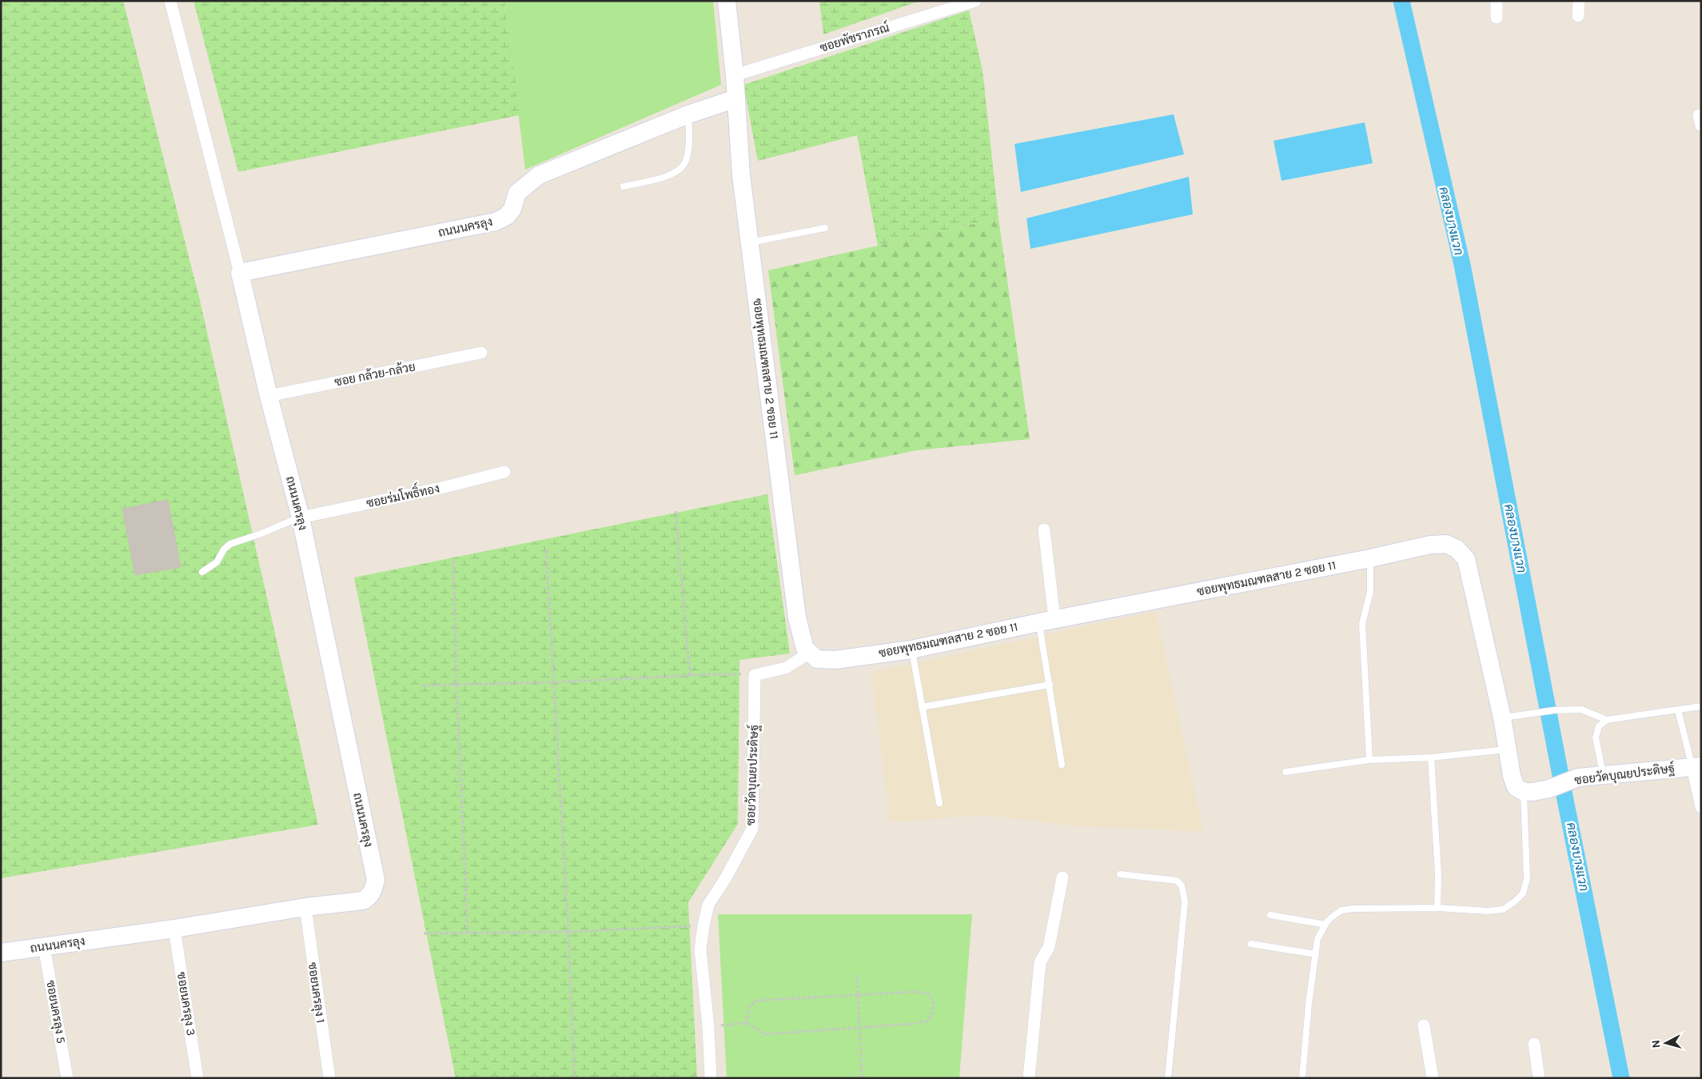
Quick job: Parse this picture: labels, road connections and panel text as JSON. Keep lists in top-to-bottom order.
{
  "streets": {
    "street": [
      "ซอยพัชราภรณ์",
      "ถนนนครลุง",
      "ซอยพุทธมณฑลสาย 2 ซอย 11",
      "ซอย กล้วย-กล้วย",
      "ซอยร่มโพธิ์ทอง",
      "ซอยวัดบุณยประดิษฐ์",
      "ซอยนครลุง 1",
      "ซอยนครลุง 3",
      "ซอยนครลุง 5"
    ]
  },
  "crossings": [
    ["ซอยพัชราภรณ์", "ซอยพุทธมณฑลสาย 2 ซอย 11"],
    ["ถนนนครลุง", "ซอยพุทธมณฑลสาย 2 ซอย 11"],
    ["ถนนนครลุง", "ซอย กล้วย-กล้วย"],
    ["ถนนนครลุง", "ซอยร่มโพธิ์ทอง"],
    ["ถนนนครลุง", "ซอยนครลุง 1"],
    ["ถนนนครลุง", "ซอยนครลุง 3"],
    ["ถนนนครลุง", "ซอยนครลุง 5"],
    ["ซอยพุทธมณฑลสาย 2 ซอย 11", "ซอยวัดบุณยประดิษฐ์"]
  ],
  "water": ["คลองบางแวก"],
  "north": "left"
}
